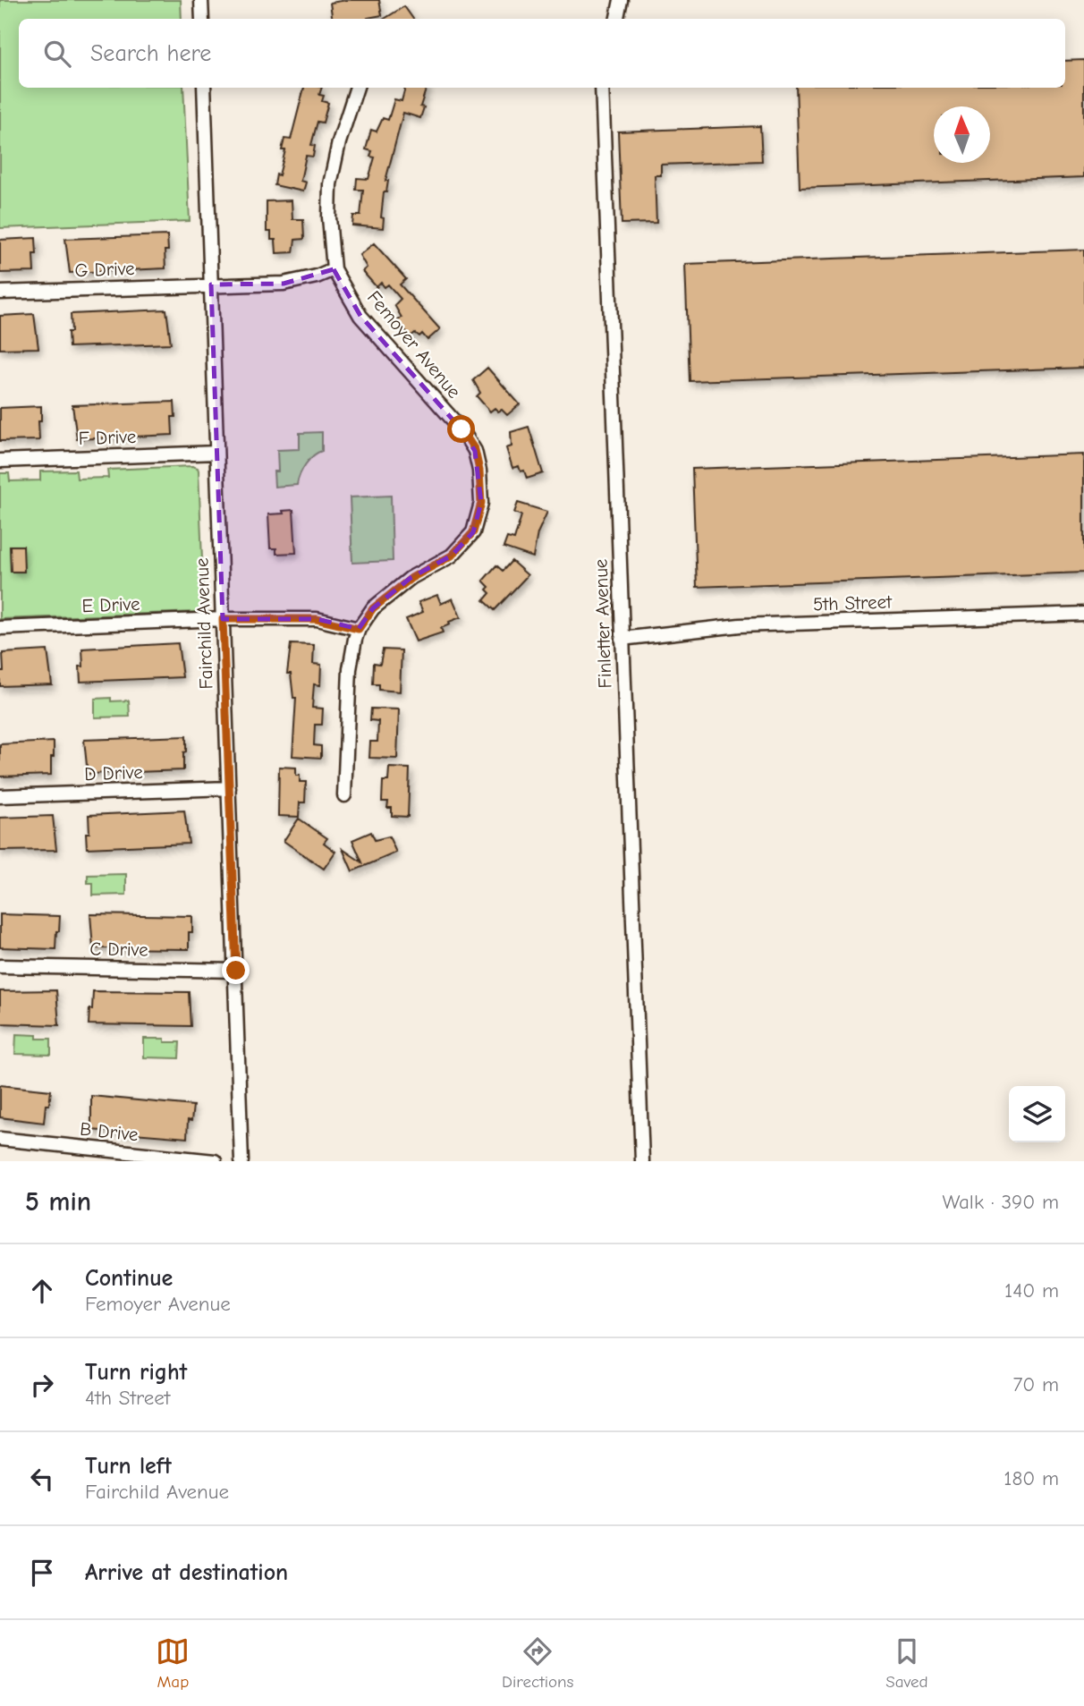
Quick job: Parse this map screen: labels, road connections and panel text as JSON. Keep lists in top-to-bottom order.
{
  "streets": {
    "street": [
      "G Drive",
      "Femoyer Avenue",
      "F Drive",
      "5th Street",
      "E Drive",
      "Fairchild Avenue",
      "Finletter Avenue",
      "D Drive",
      "C Drive",
      "B Drive"
    ]
  },
  "crossings": [
    ["G Drive", "Femoyer Avenue"],
    ["G Drive", "Fairchild Avenue"],
    ["Femoyer Avenue", "E Drive"],
    ["F Drive", "Fairchild Avenue"],
    ["5th Street", "Finletter Avenue"],
    ["E Drive", "Fairchild Avenue"],
    ["Fairchild Avenue", "D Drive"],
    ["Fairchild Avenue", "C Drive"]
  ],
  "north": "top",
  "page": {
    "search": "Search here",
    "heading": ["5 min", "Walk · 390 m"],
    "list": [
      ["Continue", "Femoyer Avenue", "140 m"],
      ["Turn right", "4th Street", "70 m"],
      ["Turn left", "Fairchild Avenue", "180 m"],
      "Arrive at destination"
    ],
    "nav": ["Map", "Directions", "Saved"]
  }
}
